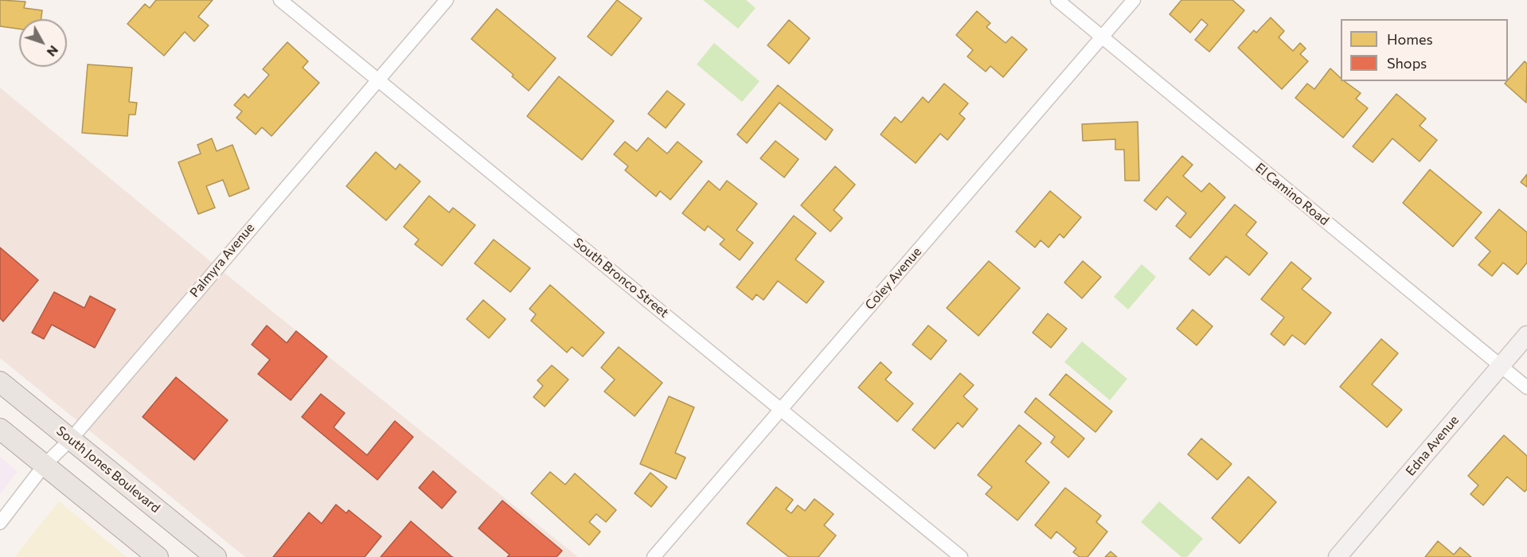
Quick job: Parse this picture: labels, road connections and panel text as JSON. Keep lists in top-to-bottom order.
{
  "streets": {
    "main road": ["South Jones Boulevard"],
    "street": [
      "El Camino Road",
      "Palmyra Avenue",
      "South Bronco Street",
      "Coley Avenue",
      "Edna Avenue"
    ]
  },
  "crossings": [
    ["El Camino Road", "Coley Avenue"],
    ["El Camino Road", "Edna Avenue"],
    ["Palmyra Avenue", "South Bronco Street"],
    ["Palmyra Avenue", "South Jones Boulevard"],
    ["South Bronco Street", "Coley Avenue"]
  ],
  "legend": ["Homes", "Shops"],
  "north": "bottom right"
}
